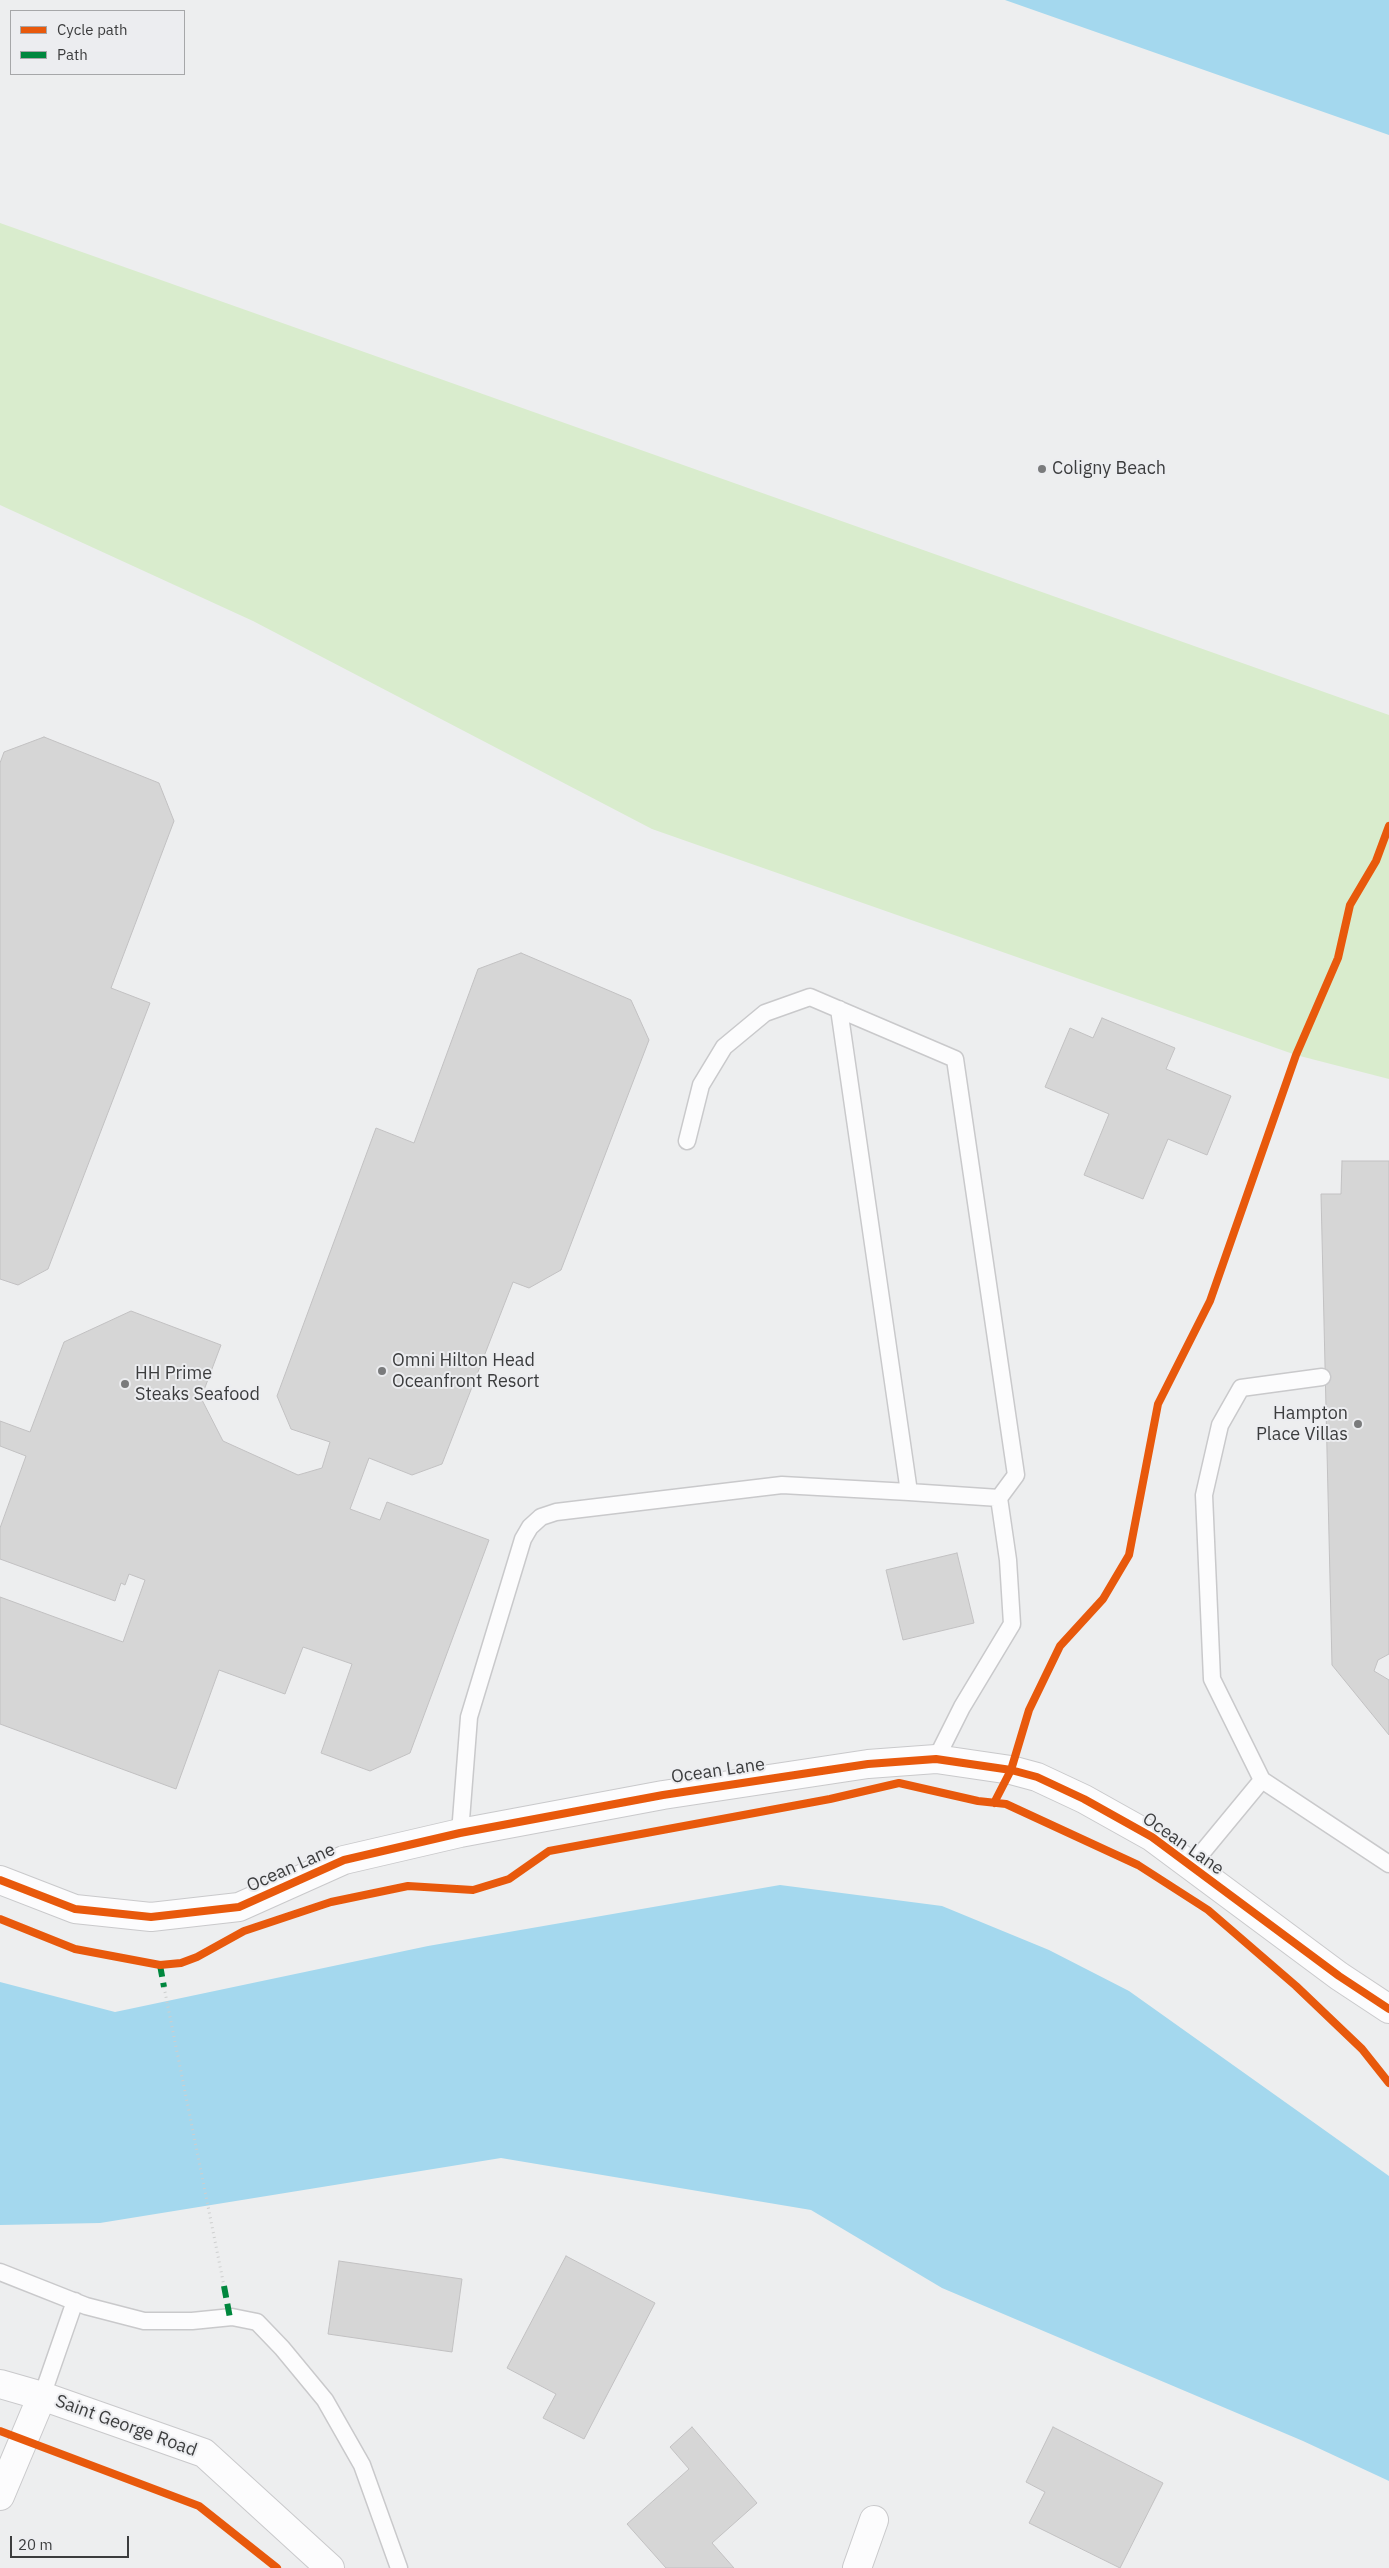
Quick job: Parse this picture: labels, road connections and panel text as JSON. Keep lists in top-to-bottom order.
{
  "streets": {
    "street": ["Ocean Lane", "Saint George Road"]
  },
  "places": [
    "Coligny Beach",
    "Omni Hilton Head Oceanfront Resort",
    "HH Prime Steaks Seafood",
    "Hampton Place Villas"
  ],
  "legend": ["Cycle path", "Path"],
  "scale_bar": "20 m"
}
